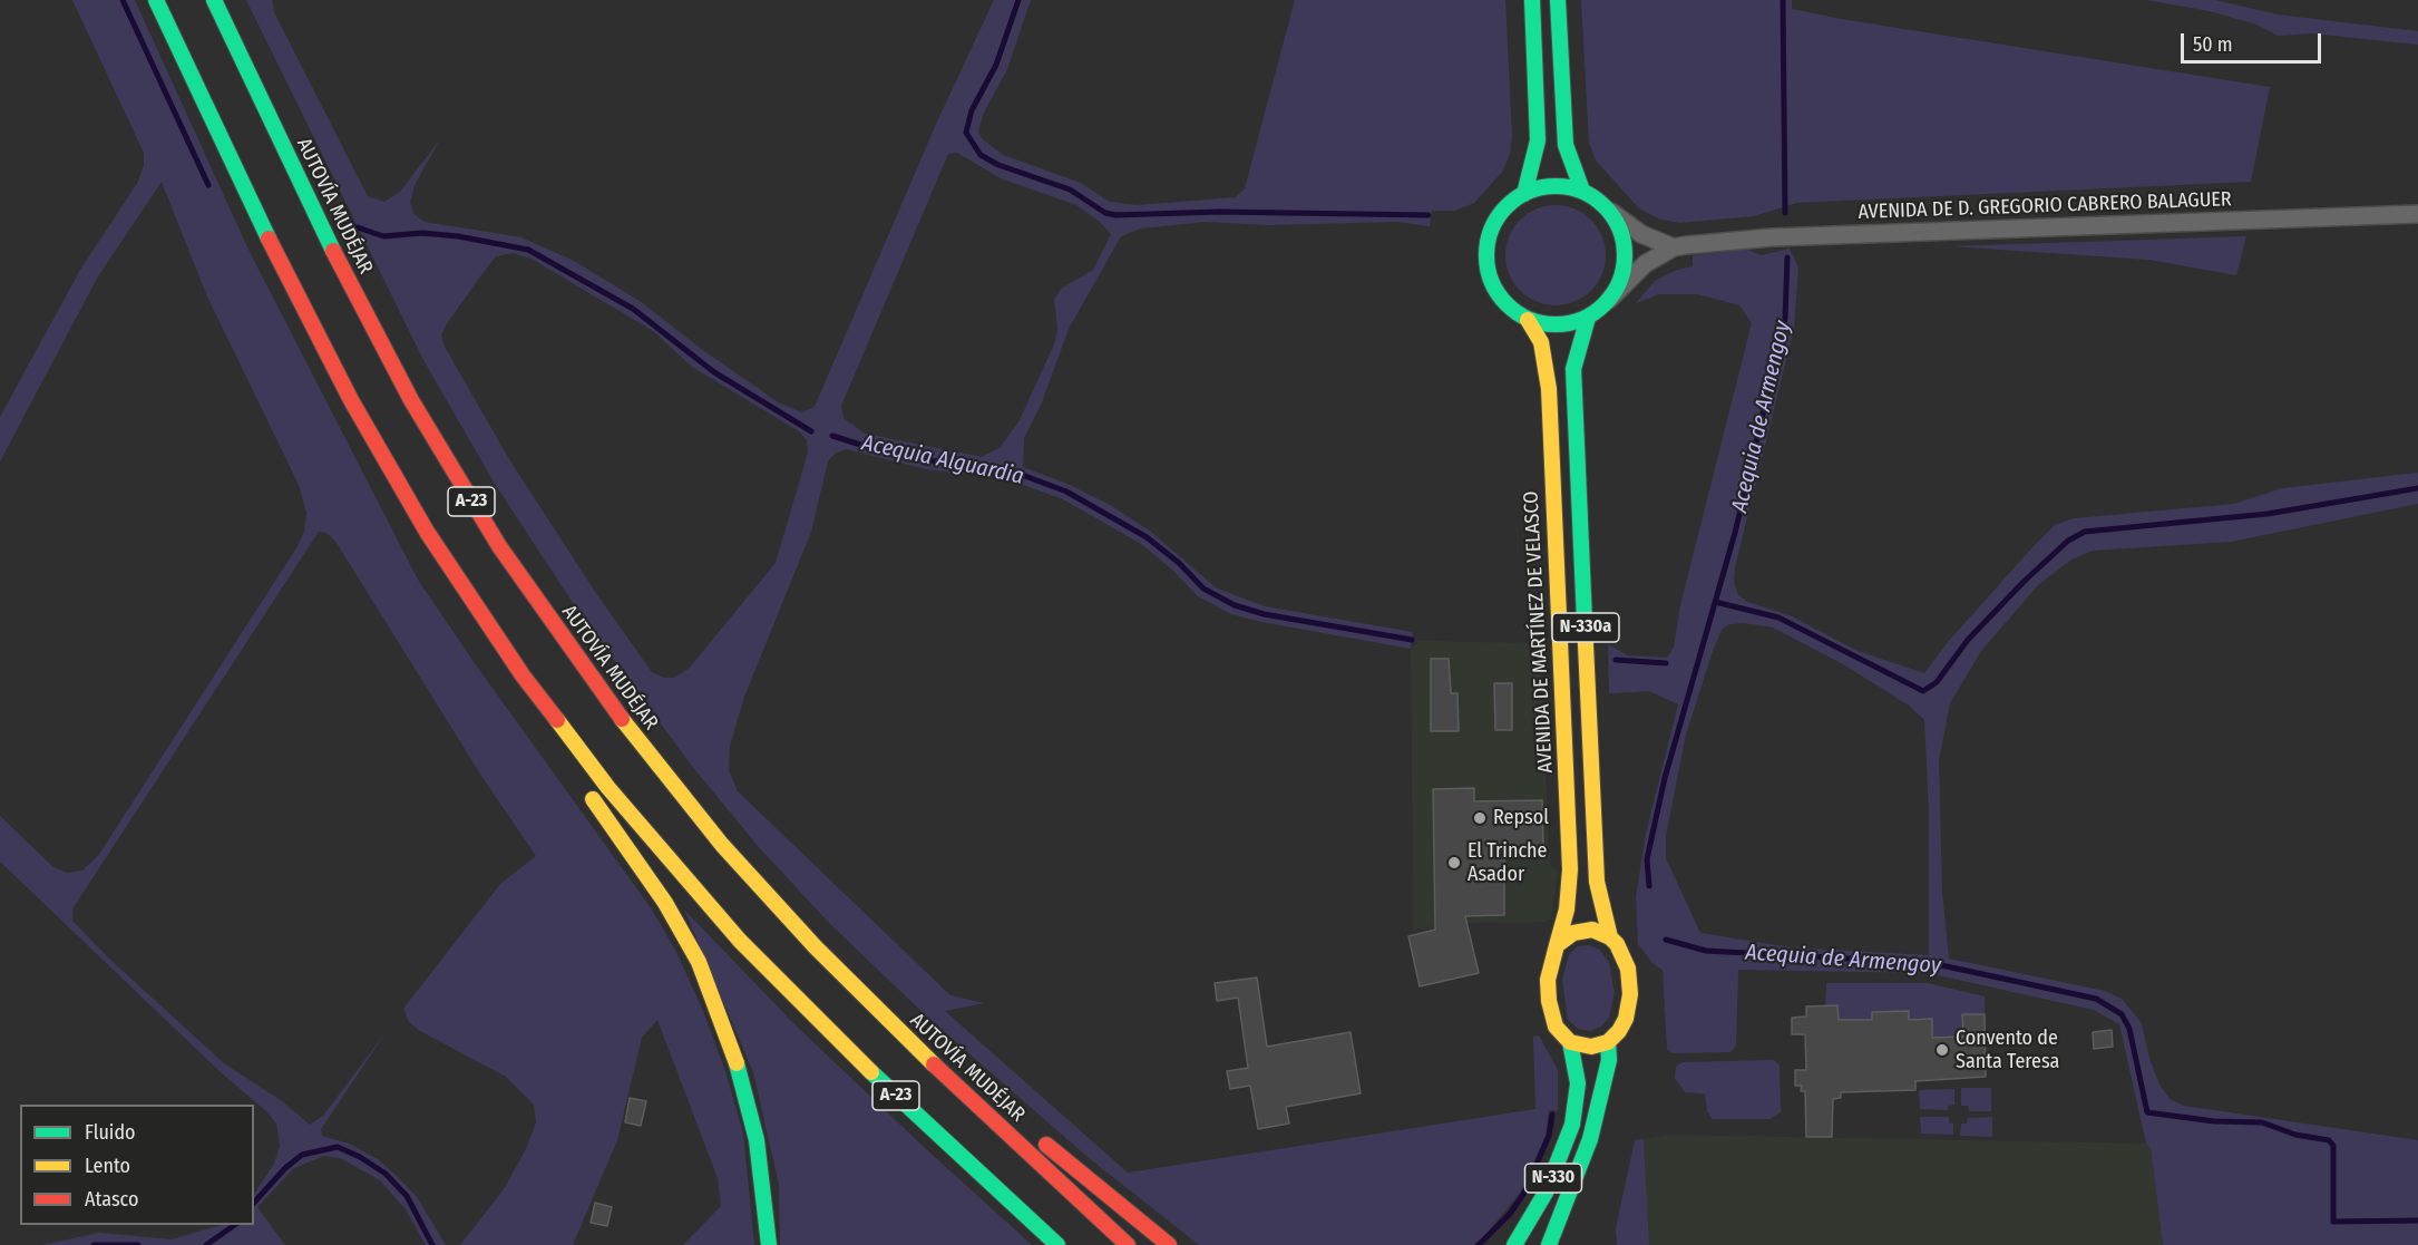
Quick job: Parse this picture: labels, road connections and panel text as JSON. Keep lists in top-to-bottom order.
{
  "streets": {
    "highway": [
      "AUTOVÍA MUDÉJAR",
      "A-23",
      "N-330a",
      "AVENIDA DE MARTÍNEZ DE VELASCO",
      "N-330"
    ],
    "street": ["AVENIDA DE D. GREGORIO CABRERO BALAGUER"]
  },
  "crossings": [
    ["AVENIDA DE D. GREGORIO CABRERO BALAGUER", "N-330a"],
    ["AVENIDA DE D. GREGORIO CABRERO BALAGUER", "AVENIDA DE MARTÍNEZ DE VELASCO"],
    ["N-330a", "AVENIDA DE MARTÍNEZ DE VELASCO"],
    ["N-330a", "N-330"],
    ["AVENIDA DE MARTÍNEZ DE VELASCO", "N-330"]
  ],
  "water": ["Acequia de Armengoy", "Acequia Alguardia"],
  "places": ["Repsol", "El Trinche Asador", "Convento de Santa Teresa"],
  "legend": ["Fluido", "Lento", "Atasco"],
  "scale_bar": "50 m"
}
